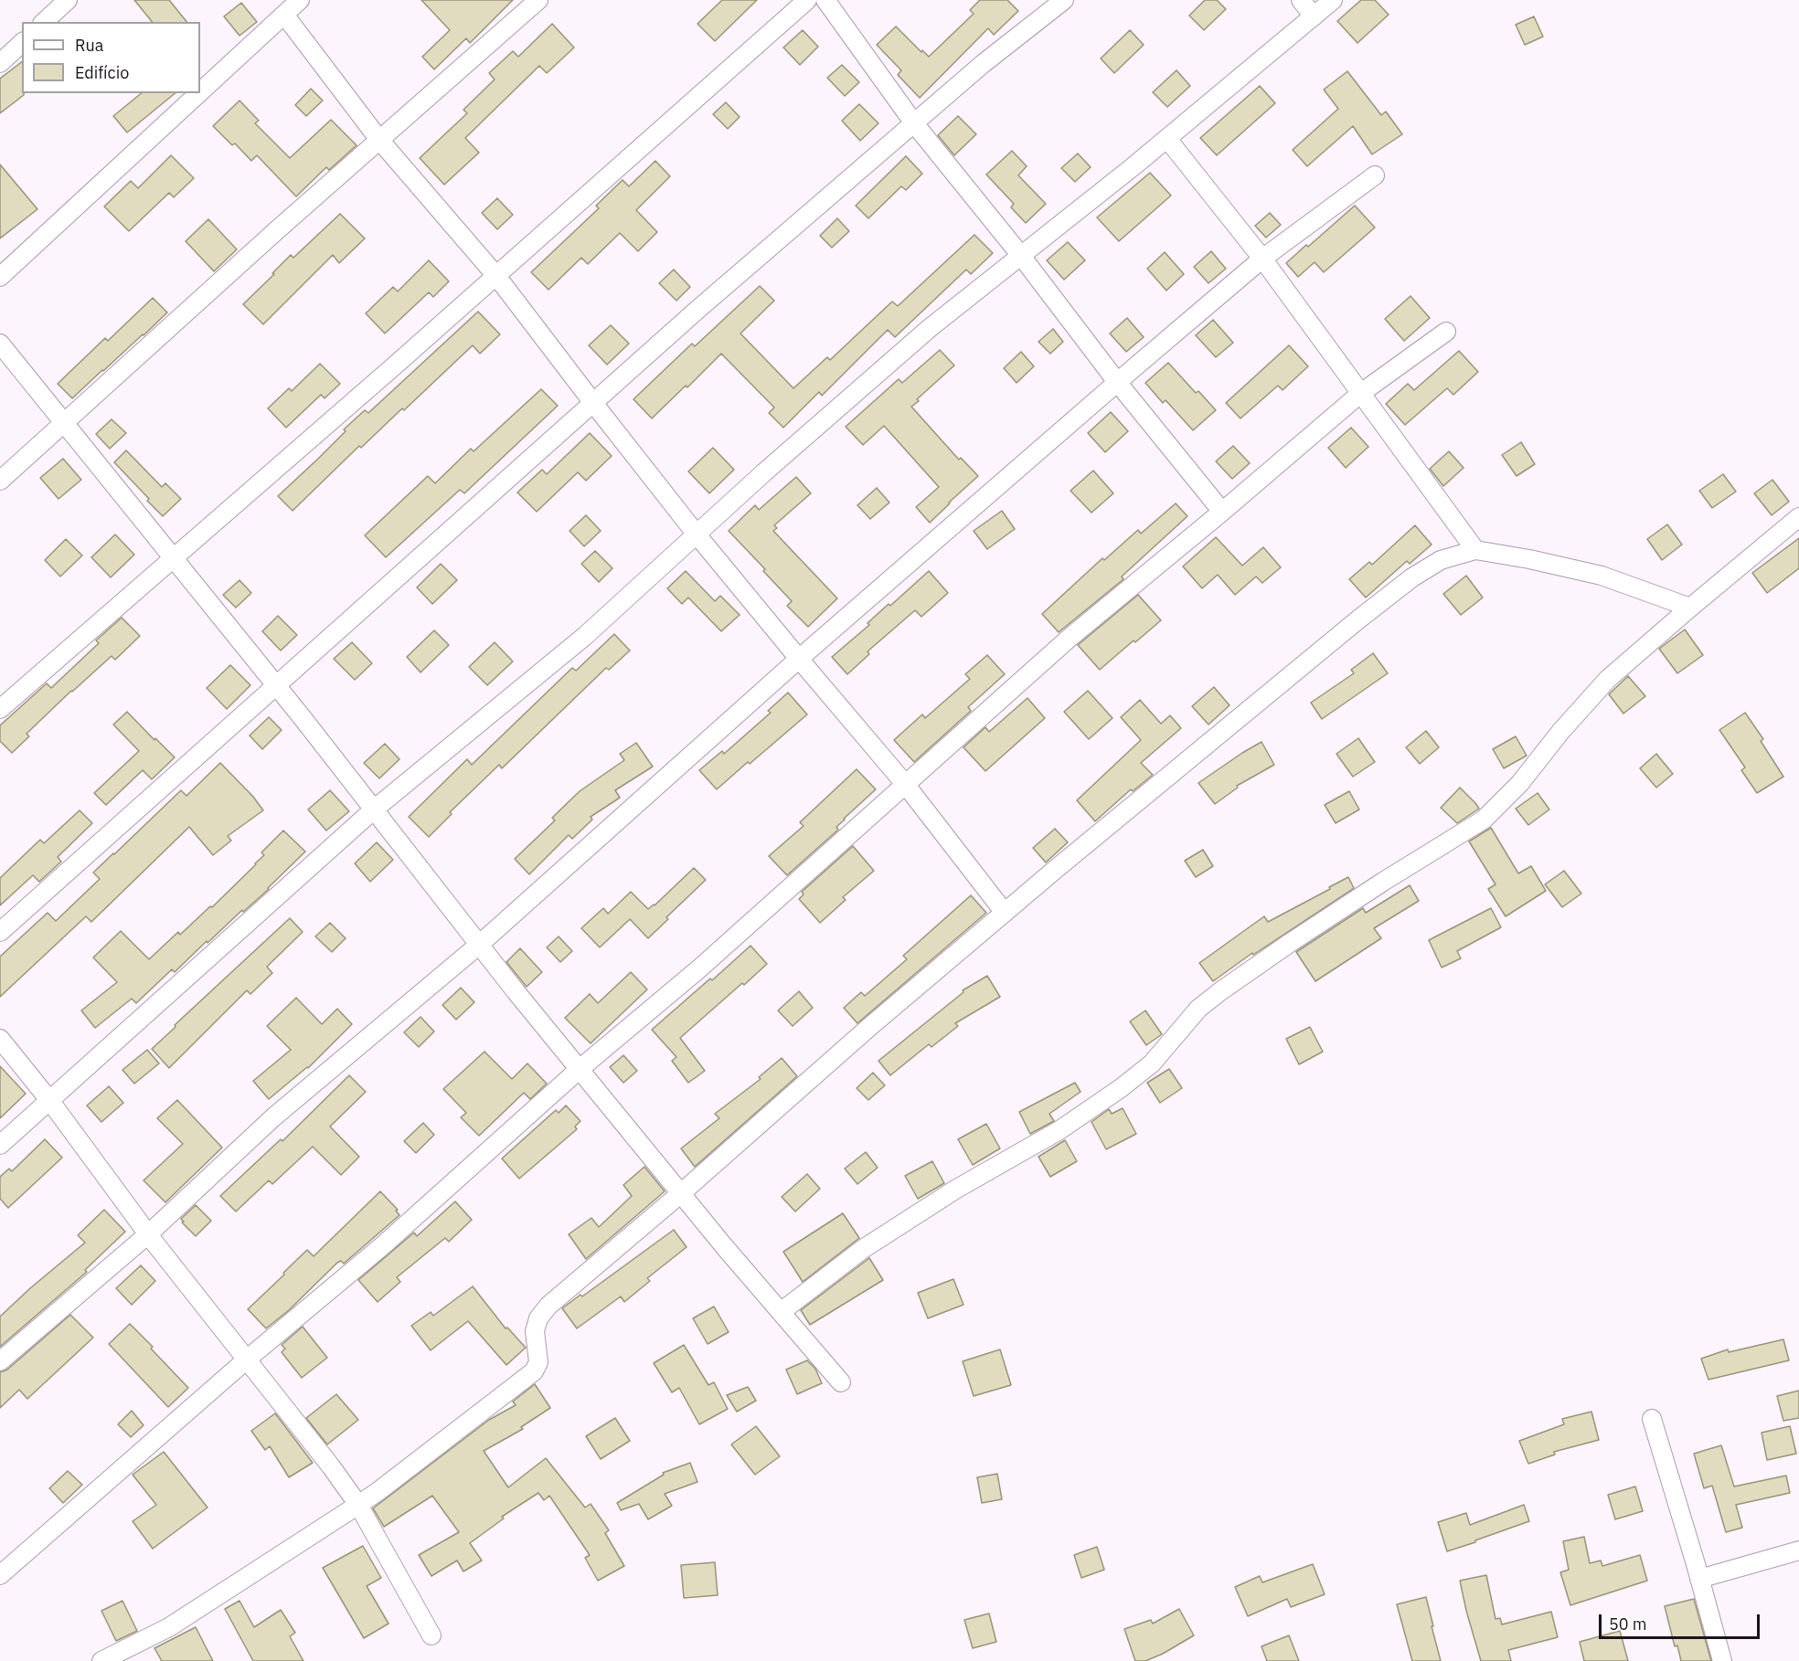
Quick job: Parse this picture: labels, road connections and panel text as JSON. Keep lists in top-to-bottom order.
{
  "legend": ["Rua", "Edifício"],
  "scale_bar": "50 m"
}
